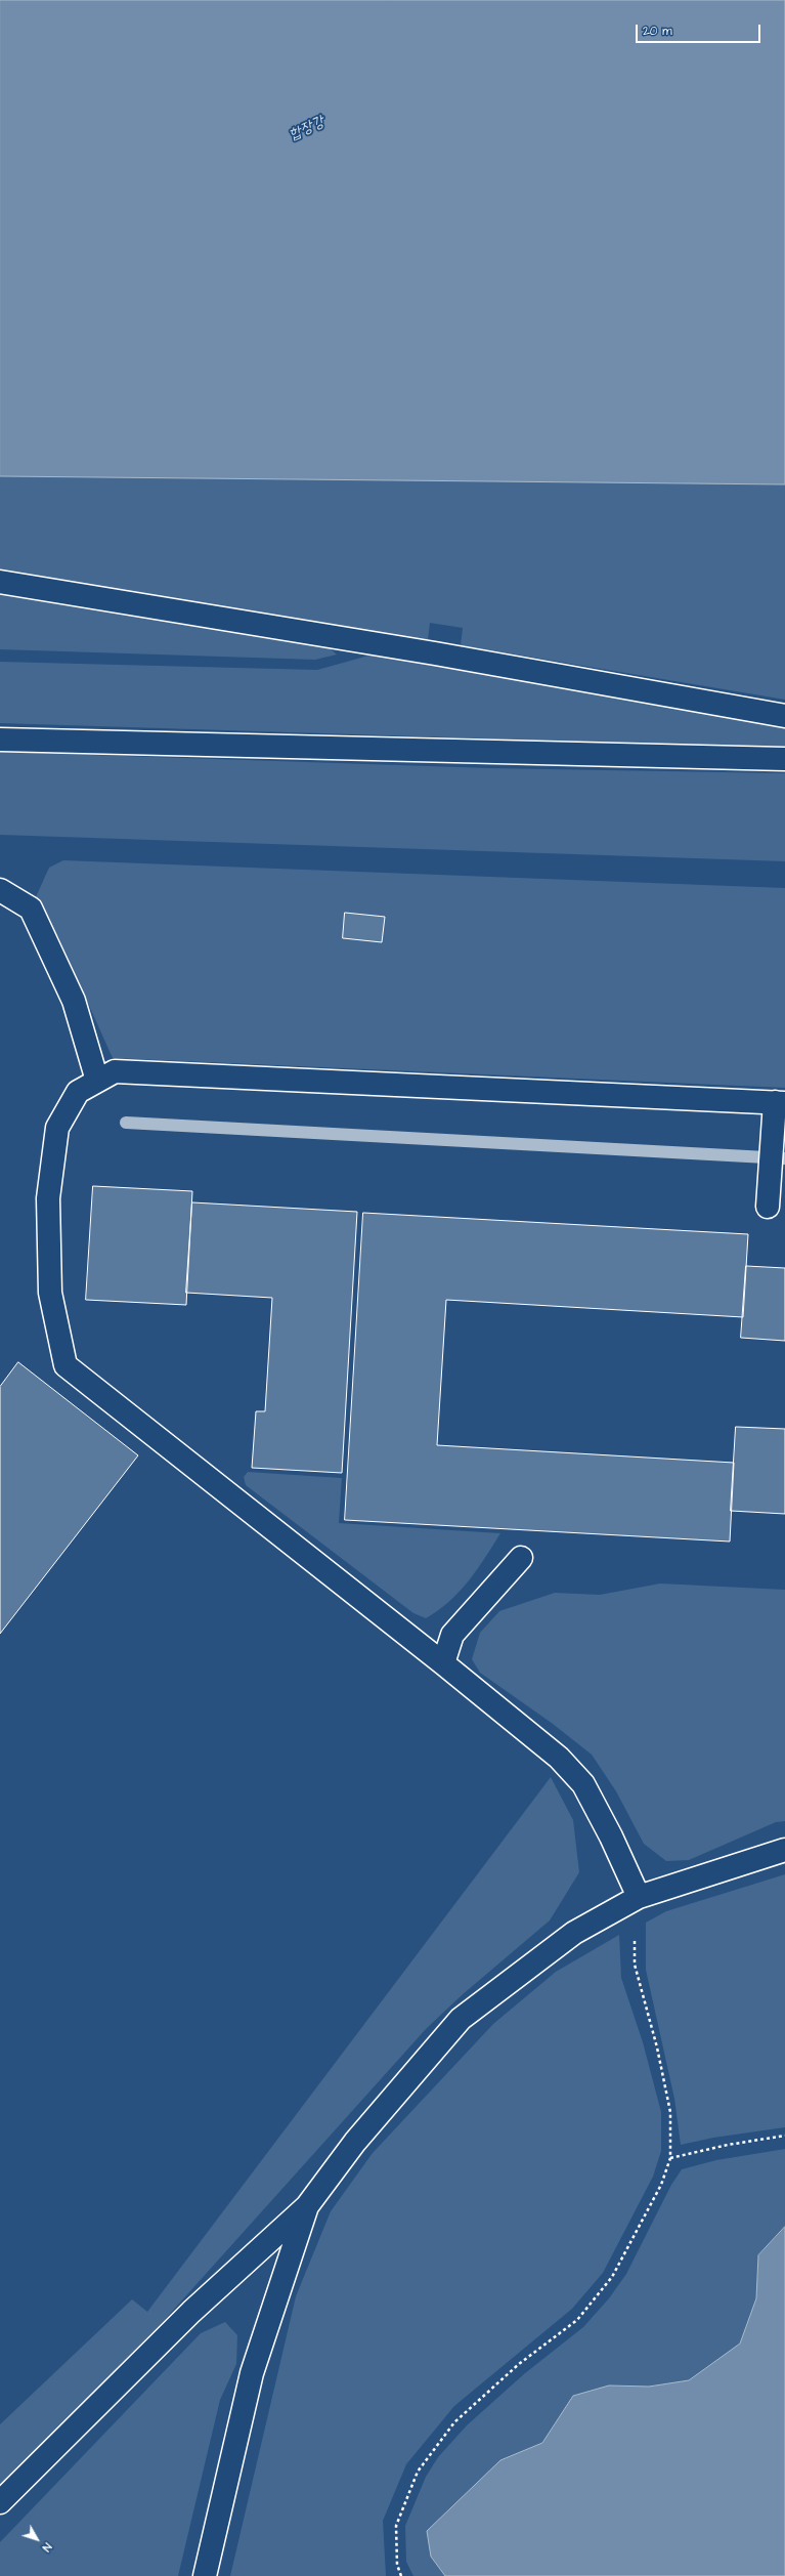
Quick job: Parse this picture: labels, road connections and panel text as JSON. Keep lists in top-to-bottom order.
{
  "water": ["합장강"],
  "scale_bar": "20 m",
  "north": "bottom right"
}
